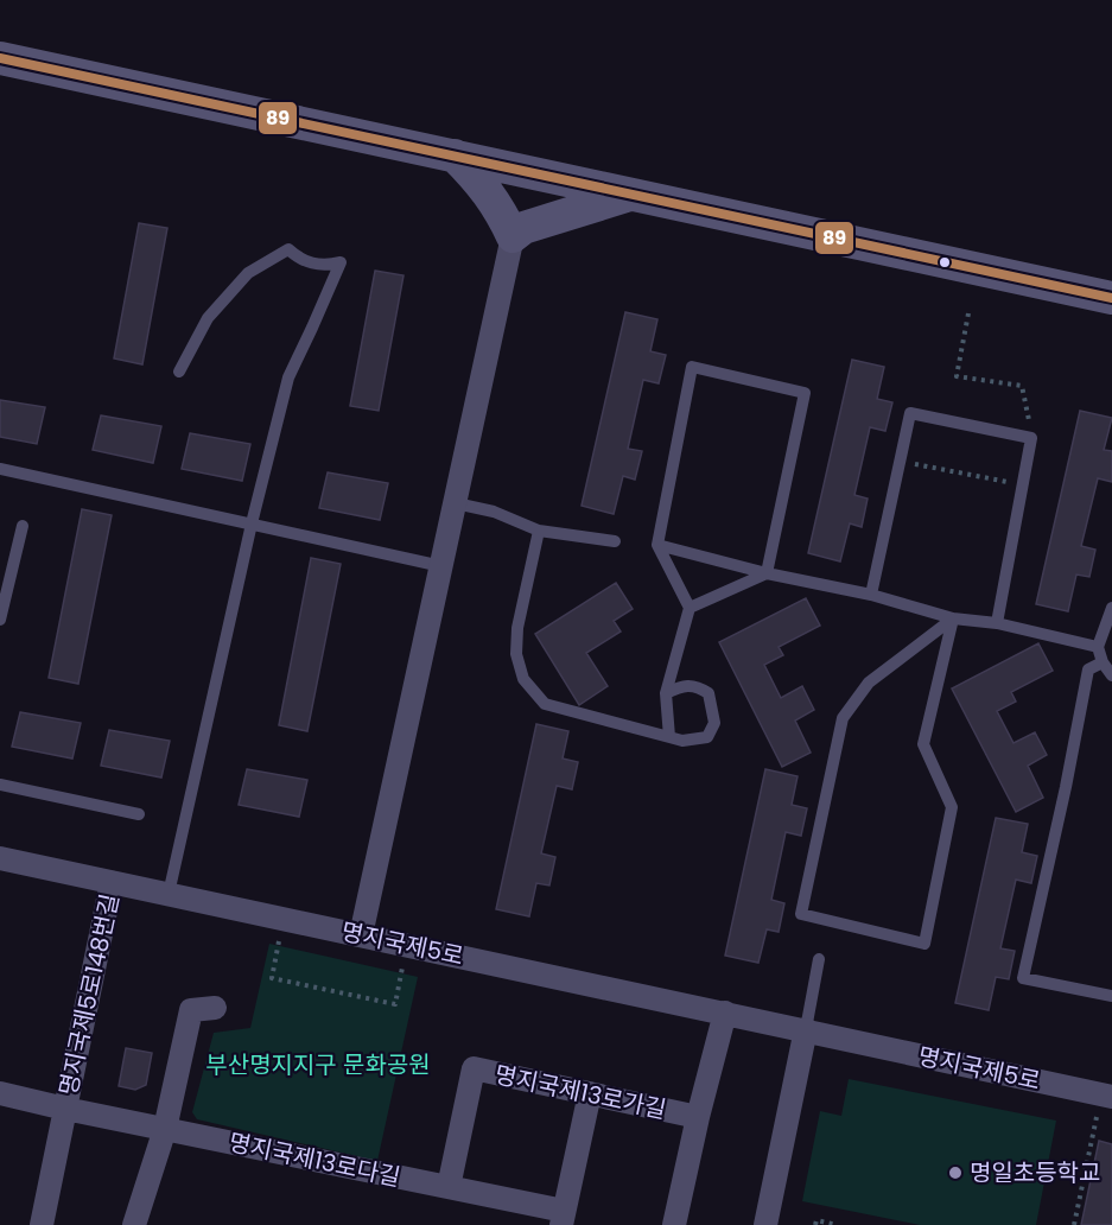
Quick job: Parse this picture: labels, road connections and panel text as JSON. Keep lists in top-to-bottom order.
{
  "streets": {
    "street": [
      "명지국제5로",
      "명지국제5로148번길",
      "명지국제13로가길",
      "명지국제13로다길"
    ]
  },
  "crossings": [
    ["명지국제5로", "명지국제5로148번길"],
    ["명지국제5로148번길", "명지국제13로다길"],
    ["명지국제13로가길", "명지국제13로다길"]
  ],
  "parks": ["부산명지지구 문화공원"],
  "places": ["명일초등학교"],
  "lines": ["transit line 89"]
}
